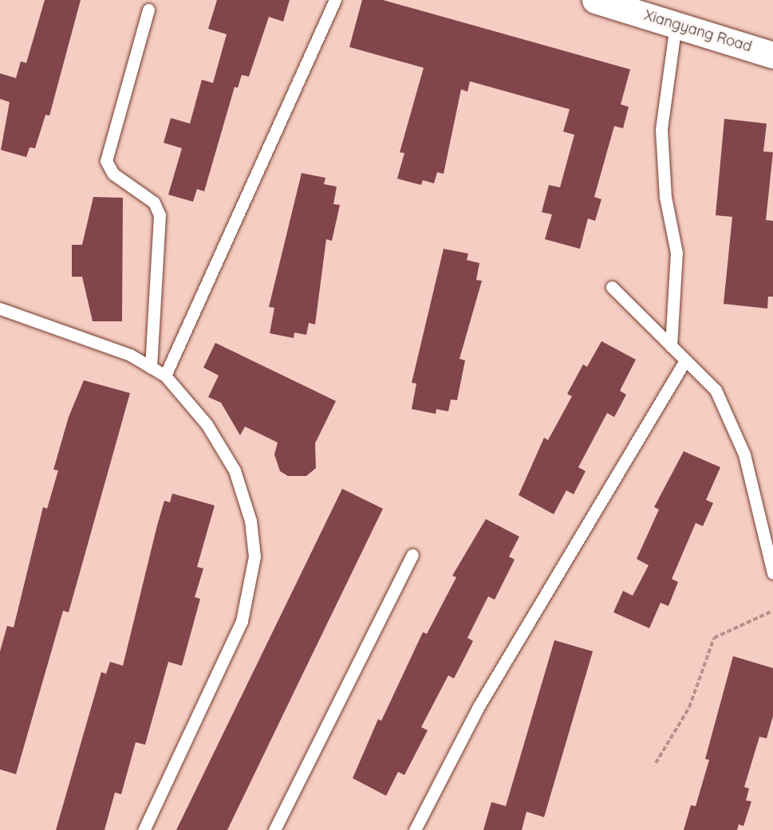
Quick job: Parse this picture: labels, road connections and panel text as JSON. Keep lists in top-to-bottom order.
{
  "streets": {
    "street": ["Xiangyang Road"]
  }
}
